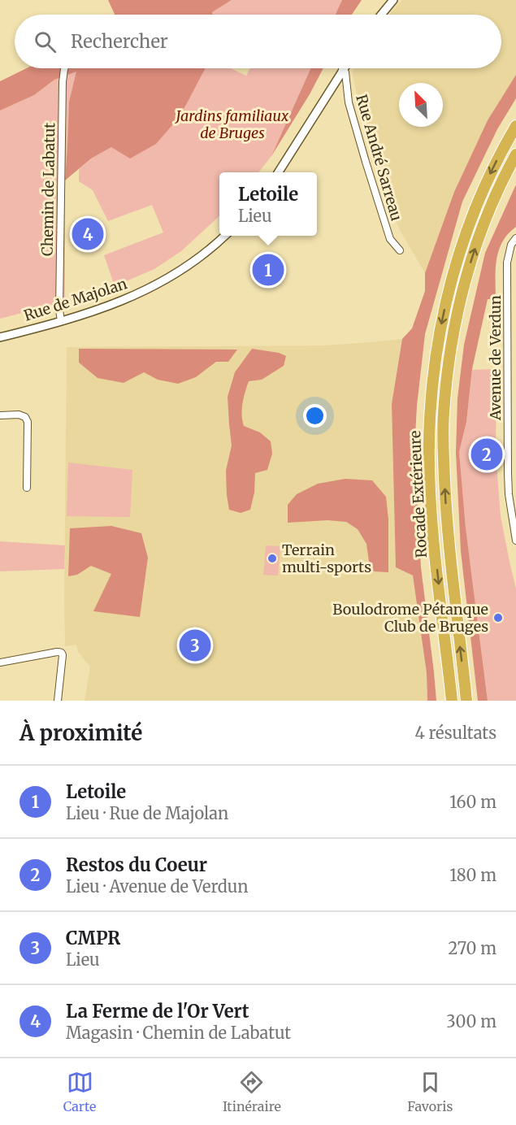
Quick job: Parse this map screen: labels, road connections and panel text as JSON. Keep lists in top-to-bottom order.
{
  "streets": {
    "highway": ["Rocade Extérieure"],
    "street": [
      "Rue André Sarreau",
      "Chemin de Labatut",
      "Rue de Majolan",
      "Avenue de Verdun"
    ]
  },
  "crossings": [
    ["Chemin de Labatut", "Rue de Majolan"]
  ],
  "parks": ["Jardins familiaux de Bruges"],
  "places": ["Terrain multi-sports", "Boulodrome Pétanque Club de Bruges"],
  "north": "top left",
  "page": {
    "search": "Rechercher",
    "popup": ["Letoile", "Lieu"],
    "pins": [
      "4",
      "1",
      "2",
      "3"
    ],
    "heading": ["À proximité", "4 résultats"],
    "list": [
      {
        "mark": "1",
        "name": "Letoile",
        "note": "Lieu · Rue de Majolan",
        "value": "160 m"
      },
      {
        "mark": "2",
        "name": "Restos du Coeur",
        "note": "Lieu · Avenue de Verdun",
        "value": "180 m"
      },
      {
        "mark": "3",
        "name": "CMPR",
        "note": "Lieu",
        "value": "270 m"
      },
      {
        "mark": "4",
        "name": "La Ferme de l'Or Vert",
        "note": "Magasin · Chemin de Labatut",
        "value": "300 m"
      }
    ],
    "nav": ["Carte", "Itinéraire", "Favoris"]
  }
}
